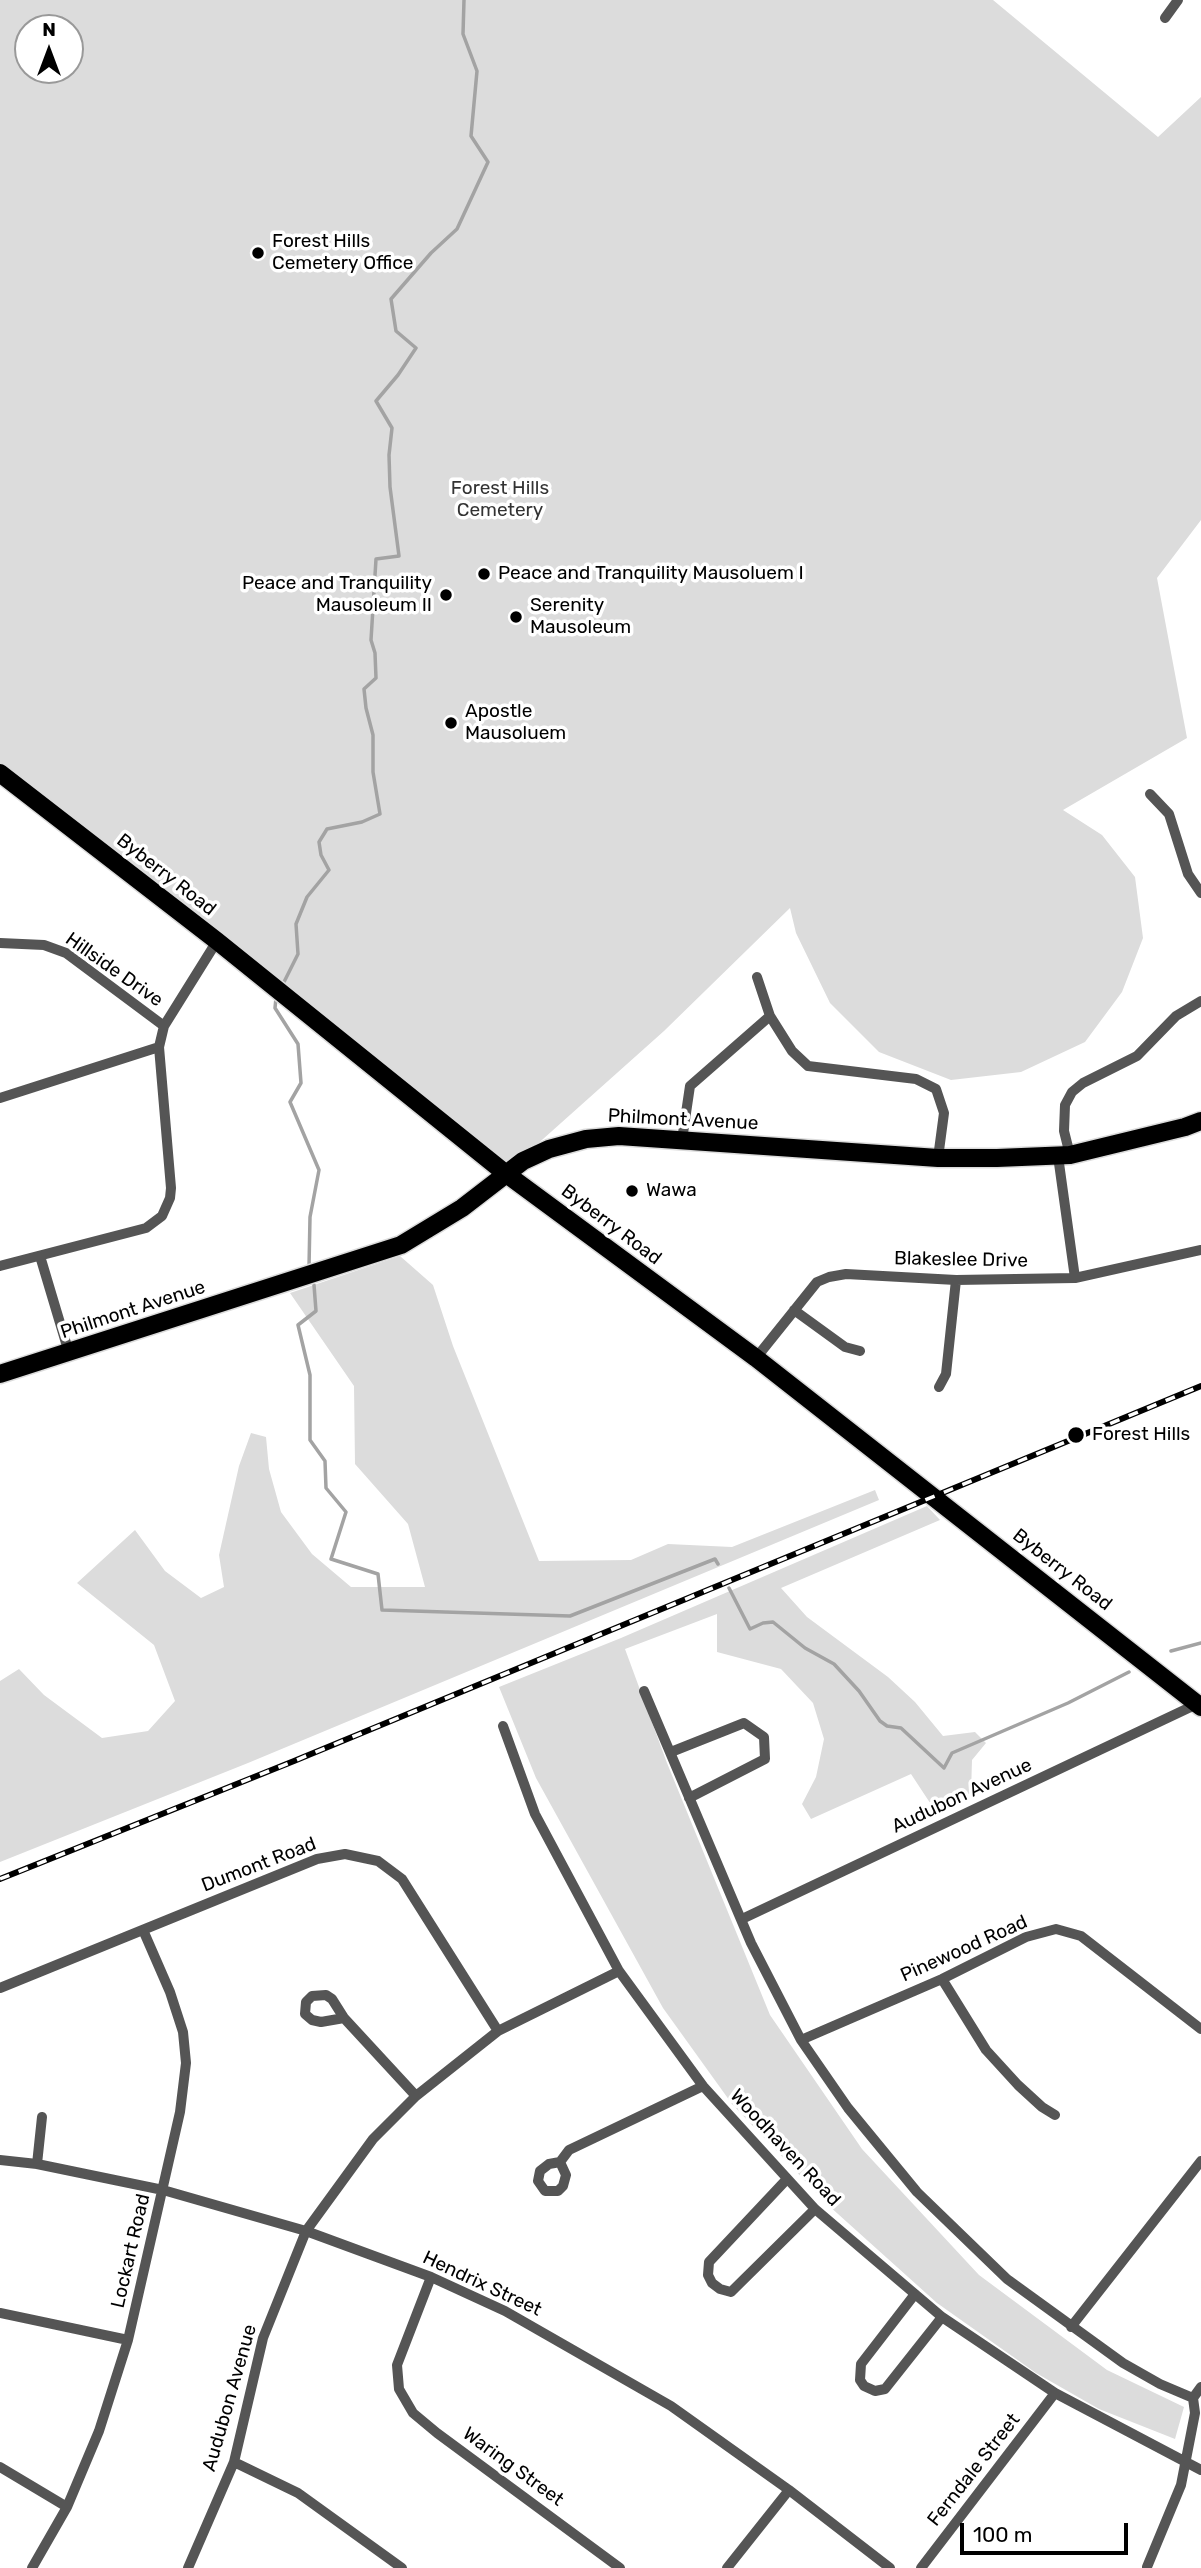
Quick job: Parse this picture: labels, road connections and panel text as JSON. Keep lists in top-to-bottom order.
{
  "streets": {
    "main road": ["Byberry Road", "Philmont Avenue"],
    "street": [
      "Hillside Drive",
      "Blakeslee Drive",
      "Audubon Avenue",
      "Dumont Road",
      "Pinewood Road",
      "Woodhaven Road",
      "Lockart Road",
      "Hendrix Street",
      "Waring Street",
      "Ferndale Street"
    ]
  },
  "crossings": [
    ["Byberry Road", "Philmont Avenue"],
    ["Byberry Road", "Blakeslee Drive"],
    ["Byberry Road", "Audubon Avenue"],
    ["Audubon Avenue", "Dumont Road"],
    ["Audubon Avenue", "Woodhaven Road"],
    ["Audubon Avenue", "Hendrix Street"],
    ["Dumont Road", "Lockart Road"],
    ["Woodhaven Road", "Ferndale Street"],
    ["Lockart Road", "Hendrix Street"],
    ["Hendrix Street", "Waring Street"]
  ],
  "parks": ["Forest Hills Cemetery"],
  "places": [
    "Forest Hills Cemetery Office",
    "Peace and Tranquility Mausoluem I",
    "Peace and Tranquility Mausoleum II",
    "Serenity Mausoleum",
    "Apostle Mausoluem",
    "Wawa",
    "Forest Hills"
  ],
  "scale_bar": "100 m",
  "north": "top"
}
